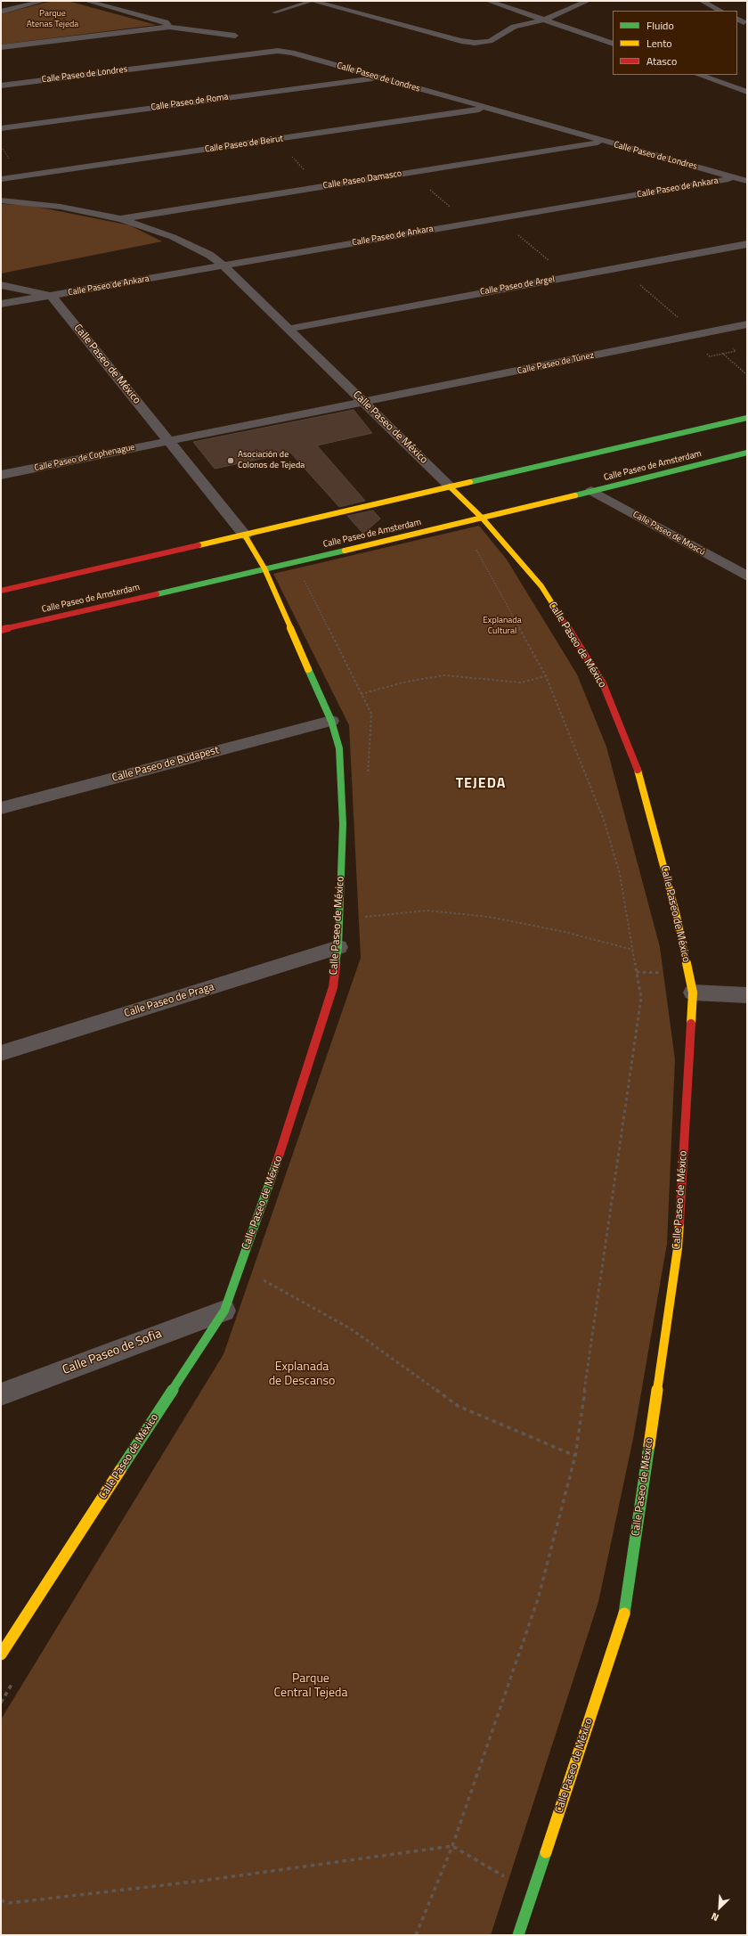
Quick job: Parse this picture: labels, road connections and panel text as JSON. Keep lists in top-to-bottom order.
{
  "streets": {
    "main road": ["Calle Paseo de México", "Calle Paseo de Amsterdam"],
    "street": [
      "Calle Paseo de Londres",
      "Calle Paseo de Roma",
      "Calle Paseo de Beirut",
      "Calle Paseo Damasco",
      "Calle Paseo de Ankara",
      "Calle Paseo de Argel",
      "Calle Paseo de Túnez",
      "Calle Paseo de Cophenague",
      "Calle Paseo de Moscú",
      "Calle Paseo de Budapest",
      "Calle Paseo de Praga",
      "Calle Paseo de Sofia"
    ]
  },
  "crossings": [
    ["Calle Paseo de Londres", "Calle Paseo de Roma"],
    ["Calle Paseo de Londres", "Calle Paseo de Beirut"],
    ["Calle Paseo de Londres", "Calle Paseo Damasco"],
    ["Calle Paseo de Londres", "Calle Paseo de Ankara"],
    ["Calle Paseo Damasco", "Calle Paseo de México"],
    ["Calle Paseo de Ankara", "Calle Paseo de México"],
    ["Calle Paseo de Argel", "Calle Paseo de México"],
    ["Calle Paseo de Túnez", "Calle Paseo de México"],
    ["Calle Paseo de Túnez", "Calle Paseo de Cophenague"],
    ["Calle Paseo de México", "Calle Paseo de Cophenague"],
    ["Calle Paseo de México", "Calle Paseo de Amsterdam"],
    ["Calle Paseo de México", "Calle Paseo de Budapest"],
    ["Calle Paseo de México", "Calle Paseo de Praga"],
    ["Calle Paseo de México", "Calle Paseo de Sofia"],
    ["Calle Paseo de Amsterdam", "Calle Paseo de Moscú"]
  ],
  "districts": ["TEJEDA"],
  "parks": [
    "Parque Atenas Tejeda",
    "Explanada Cultural",
    "Explanada de Descanso",
    "Parque Central Tejeda"
  ],
  "places": ["Asociación de Colonos de Tejeda"],
  "legend": ["Fluido", "Lento", "Atasco"],
  "north": "bottom left"
}
